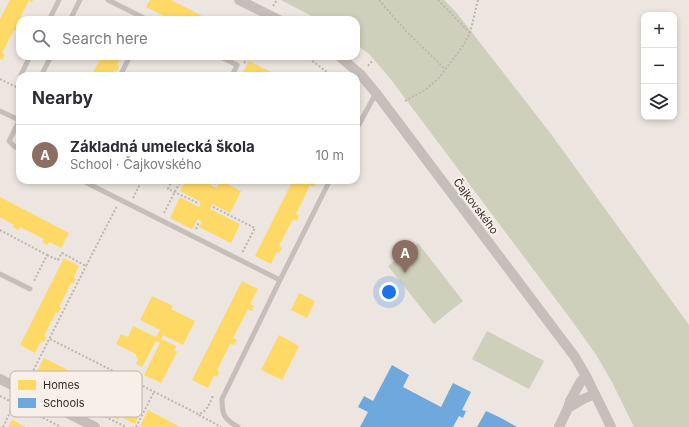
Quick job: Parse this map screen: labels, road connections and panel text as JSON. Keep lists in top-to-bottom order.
{
  "streets": {
    "street": ["Čajkovského"]
  },
  "legend": ["Homes", "Schools"],
  "page": {
    "map_buttons": ["+", "−"],
    "search": "Search here",
    "heading": "Nearby",
    "list": [
      {
        "mark": "A",
        "name": "Základná umelecká škola",
        "note": "School · Čajkovského",
        "value": "10 m"
      }
    ],
    "pins": "A"
  }
}
